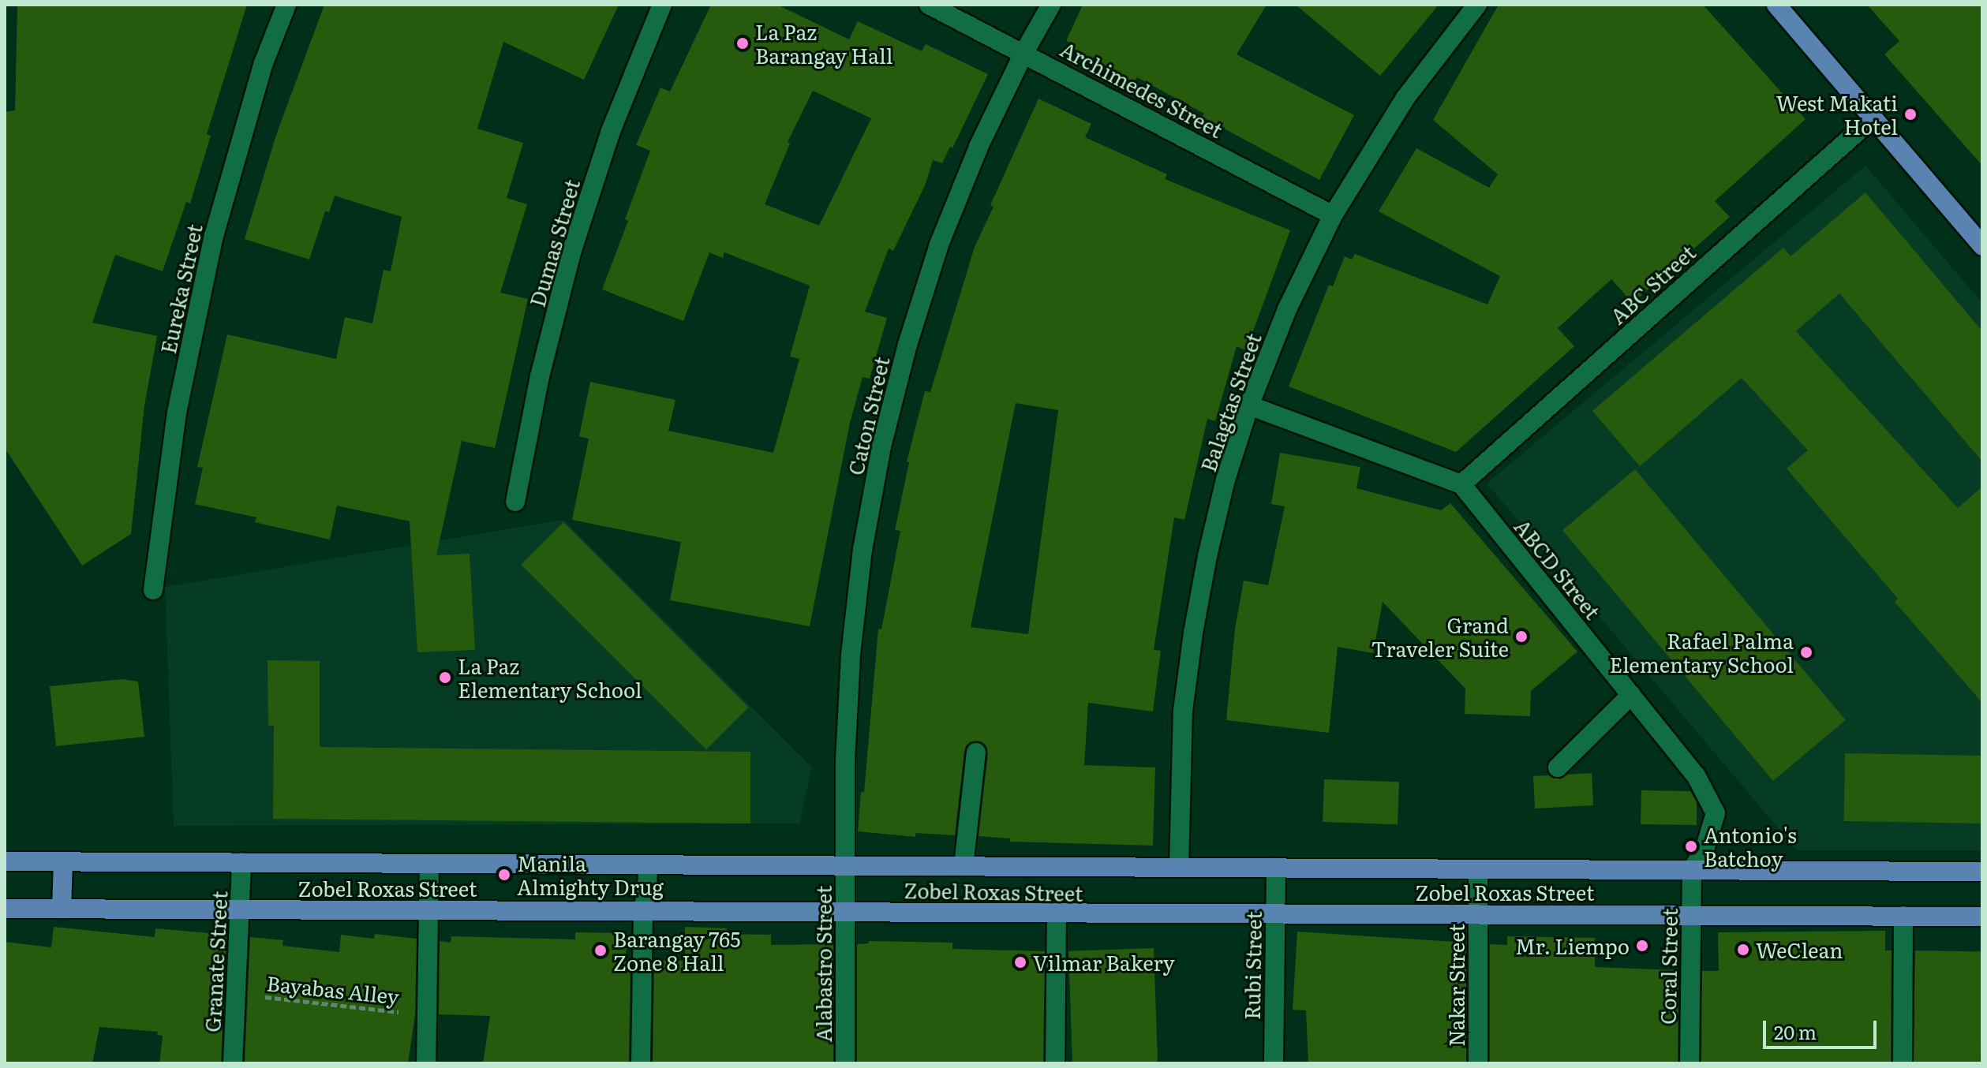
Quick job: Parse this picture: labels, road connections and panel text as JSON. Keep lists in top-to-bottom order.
{
  "streets": {
    "main road": ["Zobel Roxas Street"],
    "street": [
      "Archimedes Street",
      "Dumas Street",
      "ABC Street",
      "Eureka Street",
      "Balagtas Street",
      "Caton Street",
      "ABCD Street",
      "Granate Street",
      "Alabastro Street",
      "Rubi Street",
      "Coral Street",
      "Nakar Street"
    ],
    "path": ["Bayabas Alley"]
  },
  "crossings": [
    ["Archimedes Street", "Balagtas Street"],
    ["Archimedes Street", "Caton Street"],
    ["ABC Street", "ABCD Street"],
    ["Balagtas Street", "Zobel Roxas Street"],
    ["Caton Street", "Zobel Roxas Street"],
    ["Caton Street", "Alabastro Street"],
    ["ABCD Street", "Zobel Roxas Street"],
    ["ABCD Street", "Coral Street"],
    ["Zobel Roxas Street", "Granate Street"],
    ["Zobel Roxas Street", "Alabastro Street"],
    ["Zobel Roxas Street", "Rubi Street"],
    ["Zobel Roxas Street", "Coral Street"],
    ["Zobel Roxas Street", "Nakar Street"],
    ["Granate Street", "Bayabas Alley"]
  ],
  "places": [
    "La Paz Barangay Hall",
    "West Makati Hotel",
    "Grand Traveler Suite",
    "Rafael Palma Elementary School",
    "La Paz Elementary School",
    "Antonio's Batchoy",
    "Manila Almighty Drug",
    "Mr. Liempo",
    "WeClean",
    "Barangay 765 Zone 8 Hall",
    "Vilmar Bakery"
  ],
  "scale_bar": "20 m"
}
